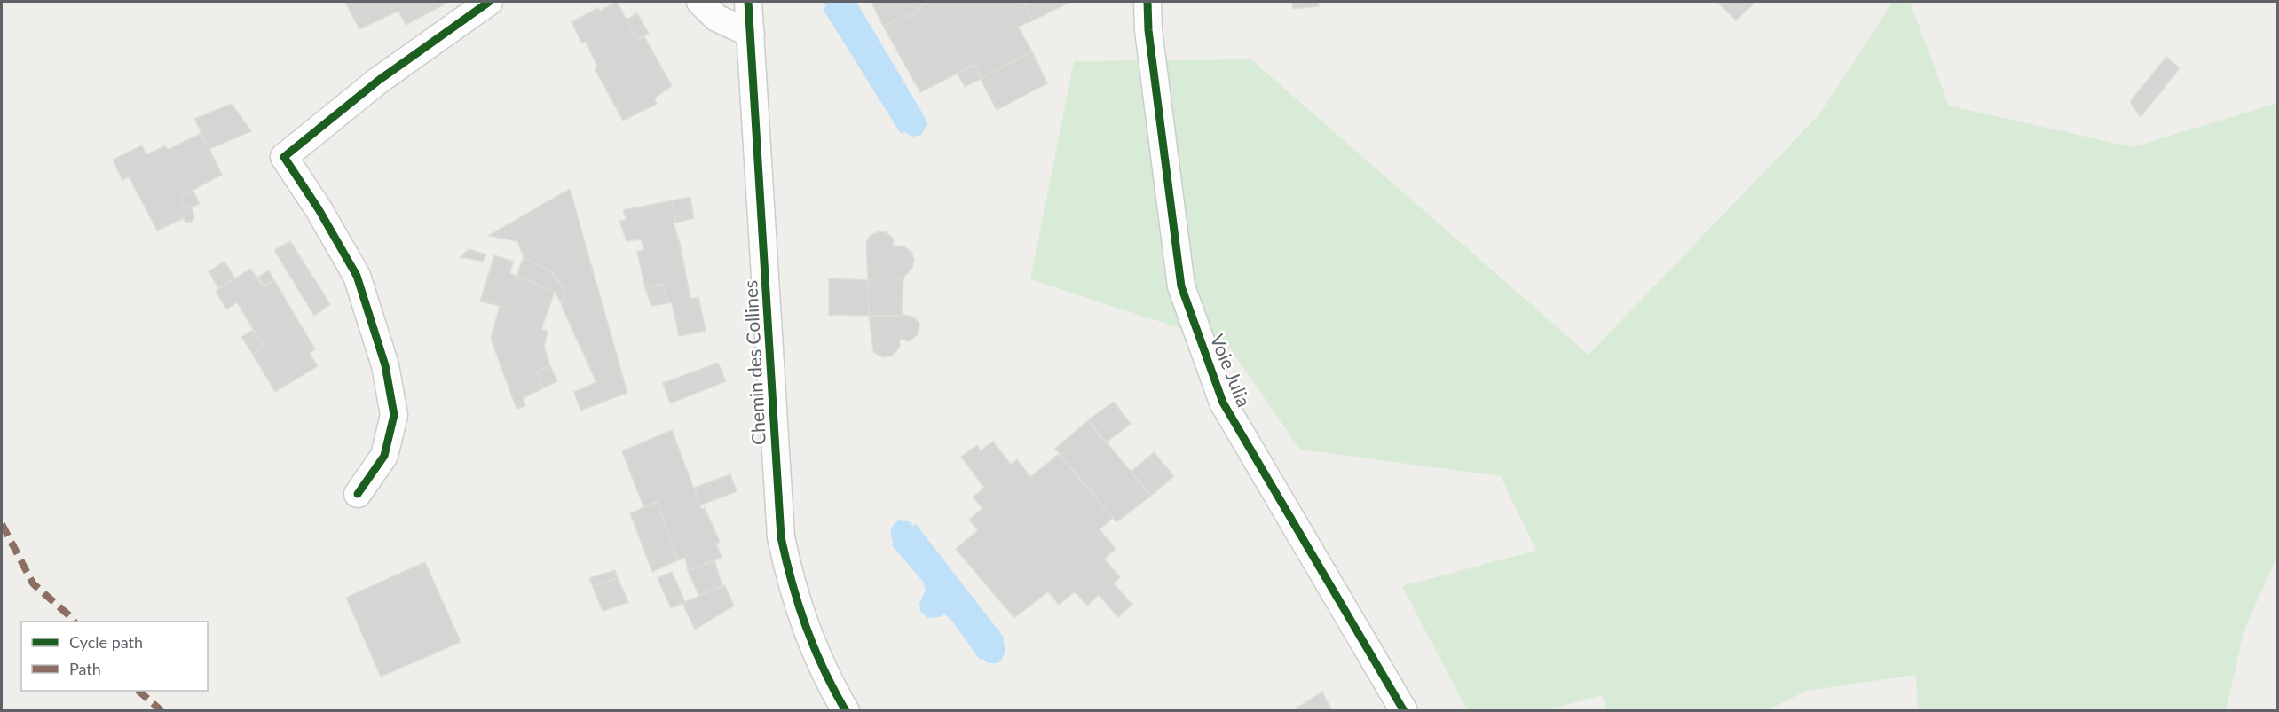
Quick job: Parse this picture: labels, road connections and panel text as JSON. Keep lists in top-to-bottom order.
{
  "streets": {
    "street": ["Chemin des Collines", "Voie Julia"]
  },
  "legend": ["Cycle path", "Path"]
}
